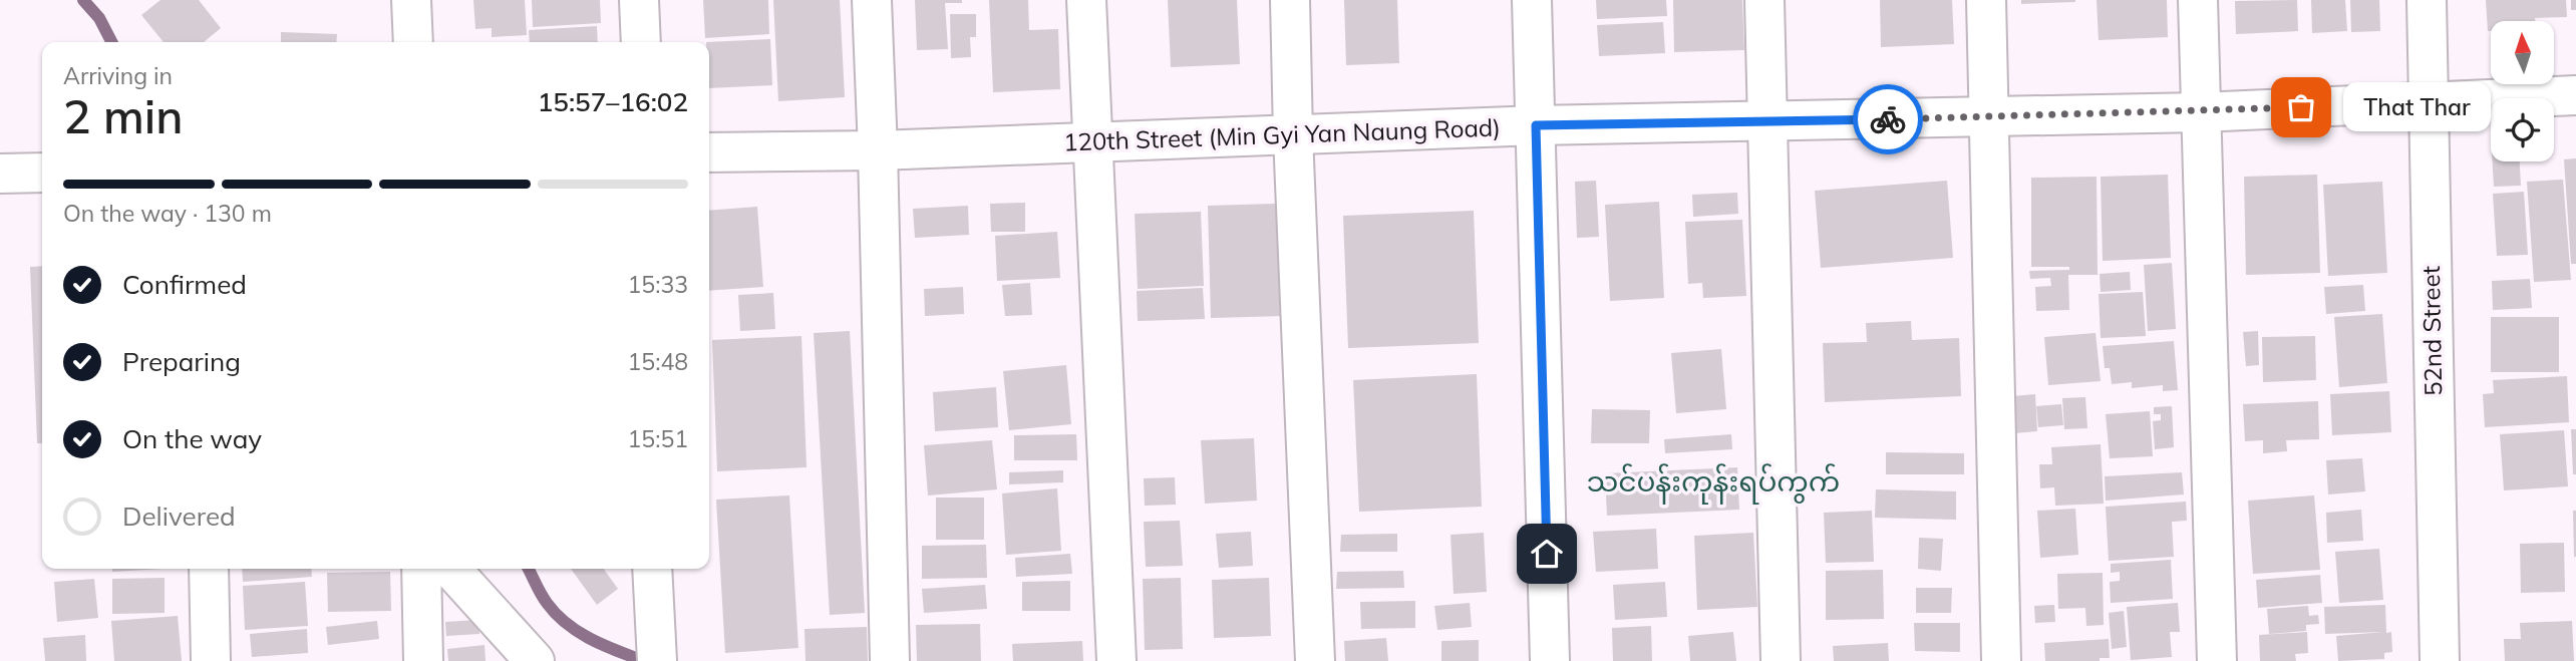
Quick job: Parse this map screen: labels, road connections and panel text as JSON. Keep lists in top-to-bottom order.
{
  "streets": {
    "street": ["120th Street (Min Gyi Yan Naung Road)", "52nd Street"]
  },
  "crossings": [
    ["120th Street (Min Gyi Yan Naung Road)", "52nd Street"]
  ],
  "districts": ["သင်ပန်းကုန်းရပ်ကွက်"],
  "places": ["That Thar"],
  "north": "top",
  "page": {
    "heading": ["2 min", "Arriving in", "15:57–16:02"],
    "bubble": "That Thar",
    "bar": "On the way · 130 m",
    "list": [
      ["Confirmed", "15:33"],
      ["Preparing", "15:48"],
      ["On the way", "15:51"],
      "Delivered"
    ]
  }
}
